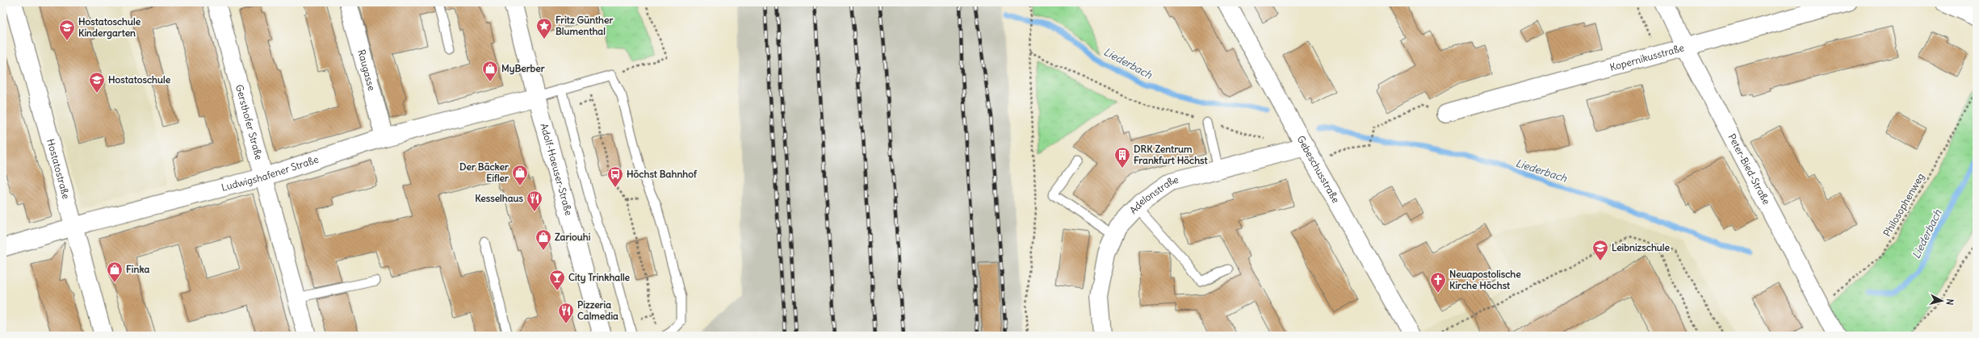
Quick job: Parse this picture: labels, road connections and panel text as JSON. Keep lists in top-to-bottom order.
{
  "streets": {
    "street": [
      "Kopernikusstraße",
      "Raugasse",
      "Gersthofer Straße",
      "Hostatostraße",
      "Adolf-Haeuser-Straße",
      "Gebeschusstraße",
      "Peter-Bied-Straße",
      "Ludwigshafener Straße",
      "Adelonstraße"
    ],
    "path": ["Philosophenweg"]
  },
  "crossings": [
    ["Kopernikusstraße", "Peter-Bied-Straße"],
    ["Raugasse", "Ludwigshafener Straße"],
    ["Gersthofer Straße", "Ludwigshafener Straße"],
    ["Hostatostraße", "Ludwigshafener Straße"],
    ["Adolf-Haeuser-Straße", "Ludwigshafener Straße"],
    ["Gebeschusstraße", "Adelonstraße"],
    ["Peter-Bied-Straße", "Philosophenweg"]
  ],
  "water": ["Liederbach"],
  "places": {
    "place": ["Fritz Günther Blumenthal"],
    "school or university": ["Hostatoschule Kindergarten", "Hostatoschule", "Leibnizschule"],
    "shop": [
      "MyBerber",
      "Der Bäcker Eifler",
      "Zariouhi",
      "Finka"
    ],
    "building": ["DRK Zentrum Frankfurt Höchst"],
    "bus stop": ["Höchst Bahnhof"],
    "restaurant": ["Kesselhaus", "Pizzeria Calmedia"],
    "bar": ["City Trinkhalle"],
    "church": ["Neuapostolische Kirche Höchst"]
  },
  "north": "right"
}
